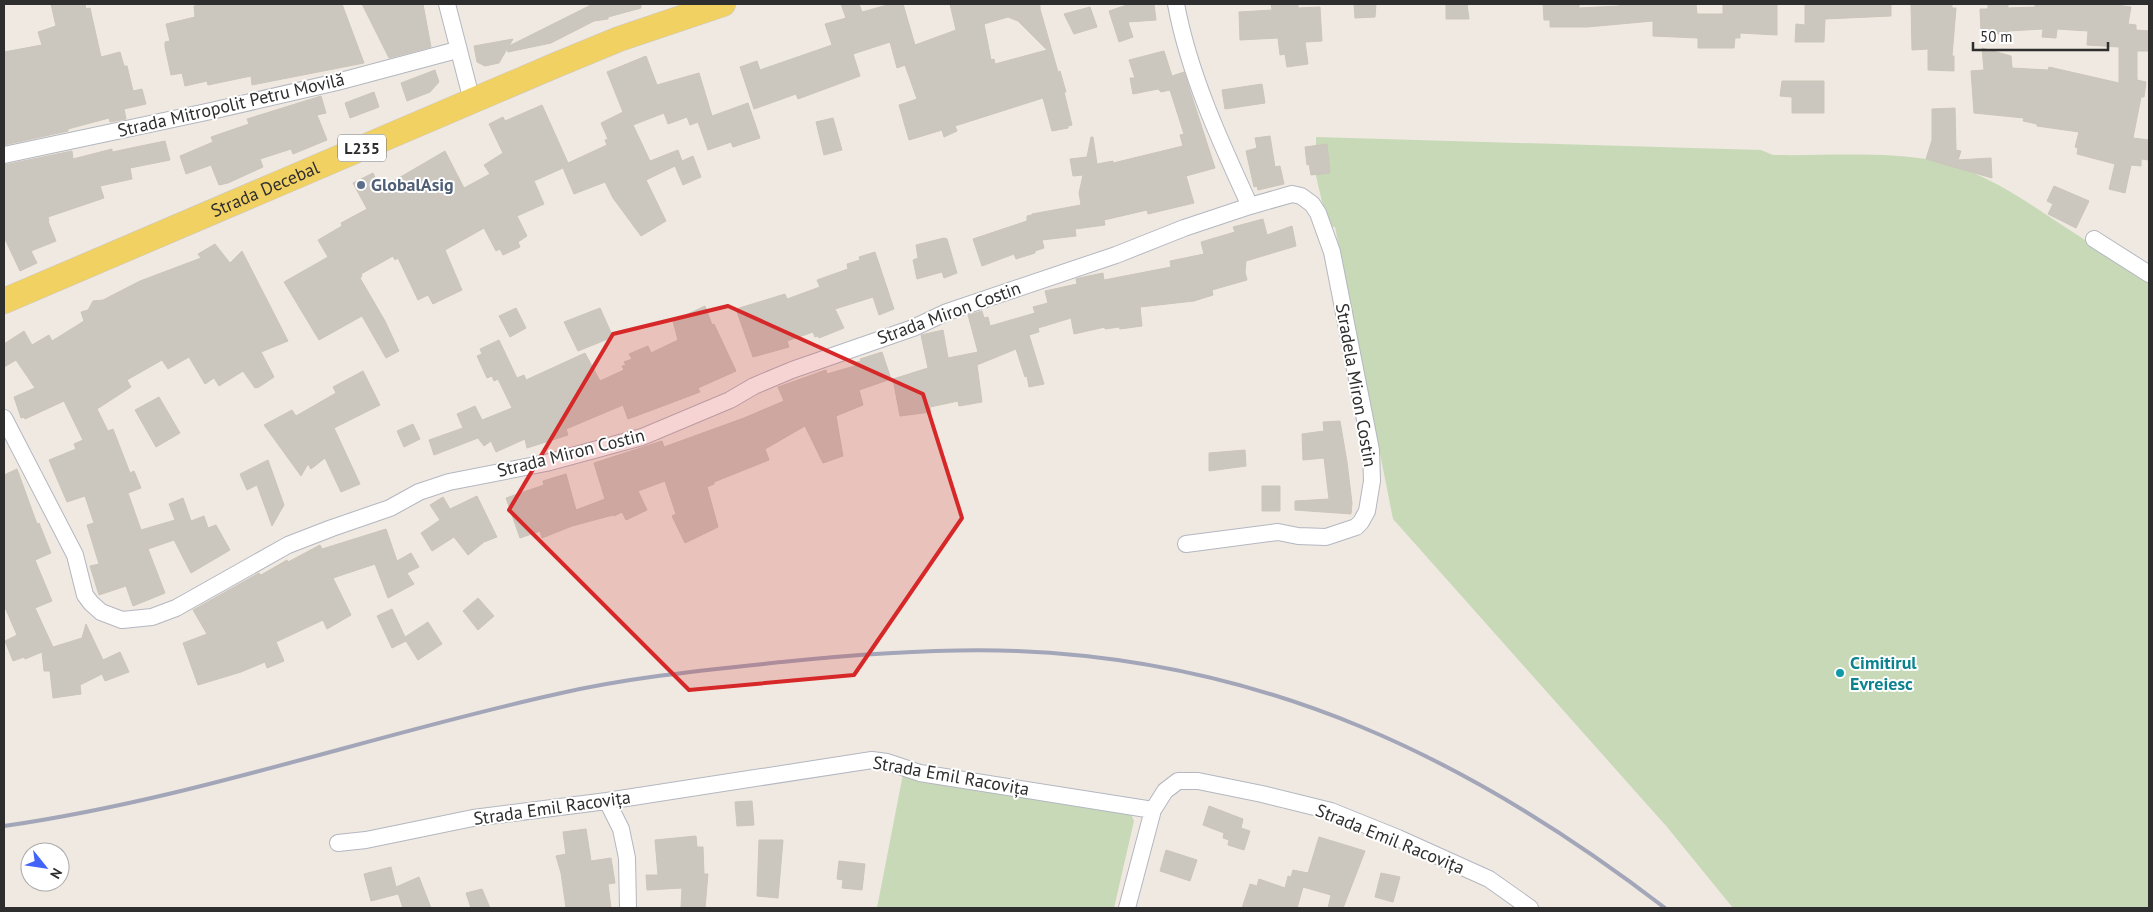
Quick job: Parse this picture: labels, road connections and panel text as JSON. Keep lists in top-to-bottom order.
{
  "streets": {
    "main road": ["L235", "Strada Decebal"],
    "street": [
      "Strada Mitropolit Petru Movilă",
      "Strada Miron Costin",
      "Stradela Miron Costin",
      "Strada Emil Racovița"
    ]
  },
  "crossings": [
    ["Strada Miron Costin", "Stradela Miron Costin"]
  ],
  "places": ["GlobalAsig", "Cimitirul Evreiesc"],
  "scale_bar": "50 m",
  "north": "bottom right"
}
